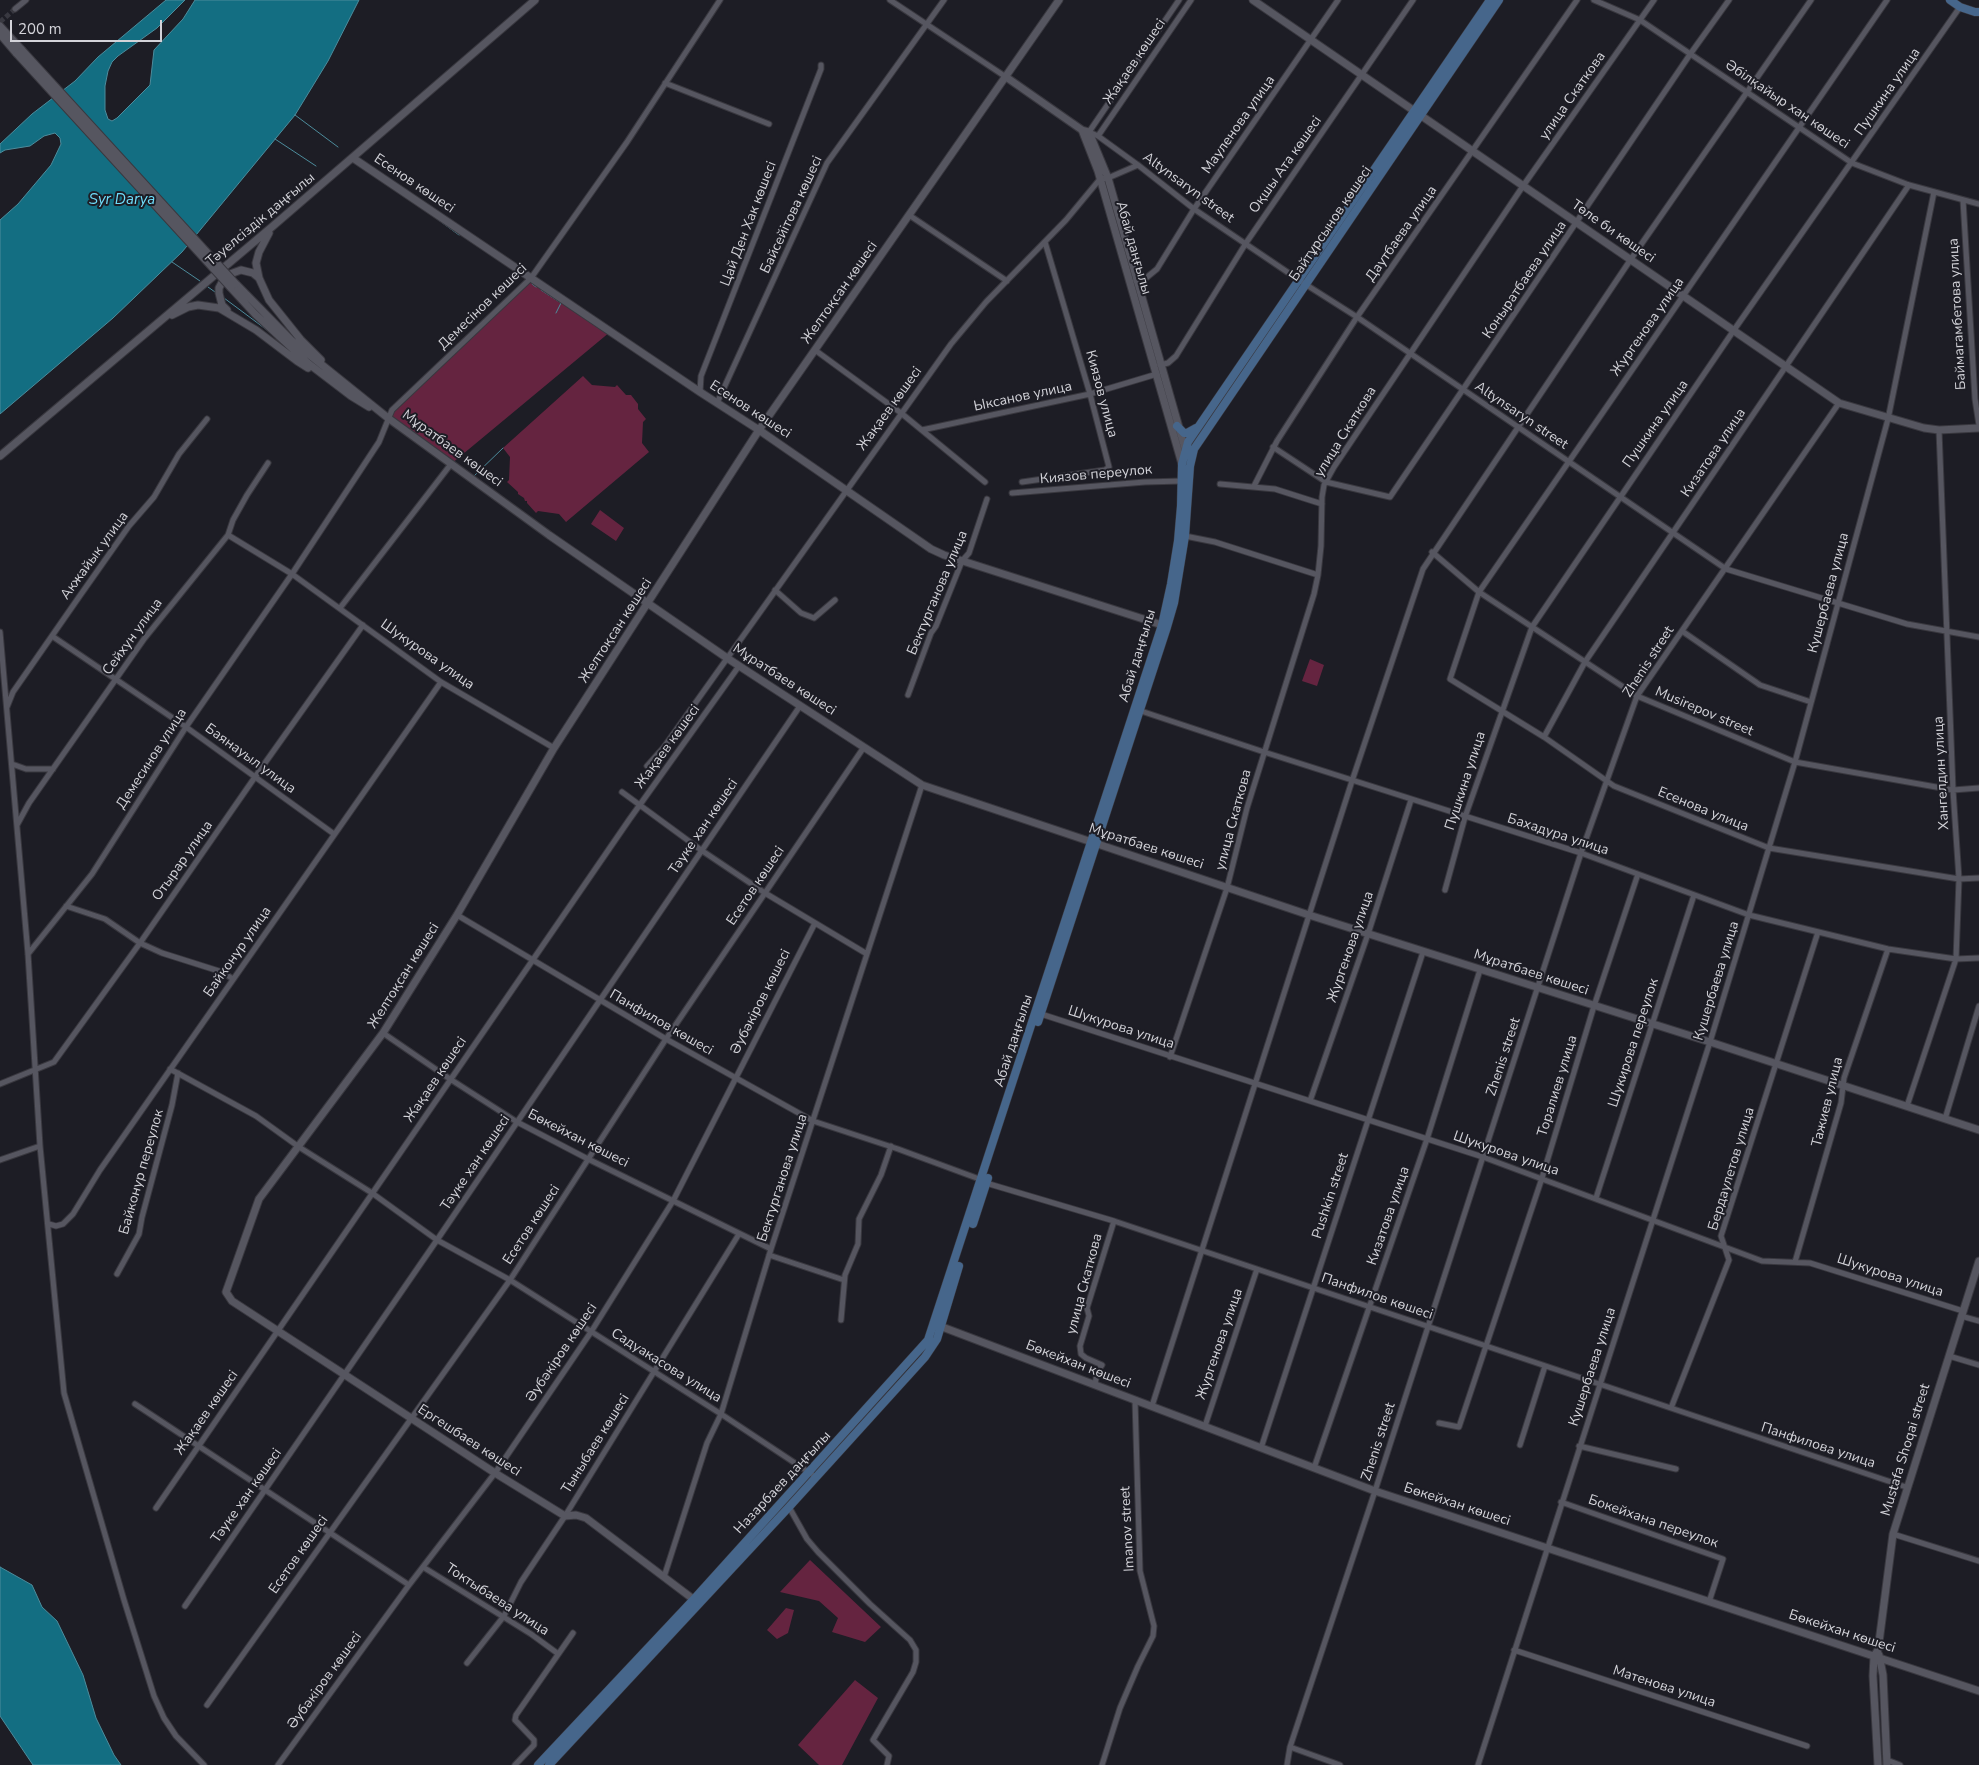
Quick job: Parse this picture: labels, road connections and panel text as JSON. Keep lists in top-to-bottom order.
{
  "streets": {
    "main road": ["Байтұрсынов көшесі", "Абай даңғылы", "Назарбаев даңғылы"],
    "street": [
      "Жақаев көшесі",
      "Пушкина улица",
      "улица Скаткова",
      "Әбілқайыр хан көшесі",
      "Мауленова улица",
      "Оқшы Ата көшесі",
      "Есенов көшесі",
      "Altynsaryn street",
      "Байсейітова көшесі",
      "Тәуелсіздік даңғылы",
      "Цай Ден Хак көшесі",
      "Төле би көшесі",
      "Даутбаева улица",
      "Коныратбаева улица",
      "Желтоқсан көшесі",
      "Демесінов көшесі",
      "Баймагамбетова улица",
      "Жургенова улица",
      "Киязов улица",
      "Ыксанов улица",
      "Мұратбаев көшесі",
      "Кизатова улица",
      "Киязов переулок",
      "Акжайык улица",
      "Бектурганова улица",
      "Кушербаева улица",
      "Сейхун улица",
      "Шукурова улица",
      "Zhenis street",
      "Musirepov street",
      "Демесинов улица",
      "Баянауыл улица",
      "Хангелдин улица",
      "Есенова улица",
      "Тәуке хан көшесі",
      "Бахадура улица",
      "Отырар улица",
      "Есетов көшесі",
      "Байконур улица",
      "Әубәкіров көшесі",
      "Панфилов көшесі",
      "Шукирова переулок",
      "Торалиев улица",
      "Тажиев улица",
      "Бөкейхан көшесі",
      "Бердаулетов улица",
      "Байконур переулок",
      "Pushkin street",
      "Садуакасова улица",
      "Ергешбаев көшесі",
      "Тыныбаев көшесі",
      "Панфилова улица",
      "Mustafa Shoqai street",
      "Бокейхана переулок",
      "Imanov street",
      "Токтыбаева улица",
      "Матенова улица"
    ]
  },
  "crossings": [
    ["Жақаев көшесі", "Есенов көшесі"],
    ["Жақаев көшесі", "Altynsaryn street"],
    ["Жақаев көшесі", "Абай даңғылы"],
    ["Жақаев көшесі", "Киязов улица"],
    ["Жақаев көшесі", "Мұратбаев көшесі"],
    ["Жақаев көшесі", "Панфилов көшесі"],
    ["Жақаев көшесі", "Бөкейхан көшесі"],
    ["Жақаев көшесі", "Садуакасова улица"],
    ["Жақаев көшесі", "Ергешбаев көшесі"],
    ["Пушкина улица", "Әбілқайыр хан көшесі"],
    ["Пушкина улица", "Altynsaryn street"],
    ["Пушкина улица", "Төле би көшесі"],
    ["Пушкина улица", "Musirepov street"],
    ["Пушкина улица", "Есенова улица"],
    ["Пушкина улица", "Бахадура улица"],
    ["улица Скаткова", "Әбілқайыр хан көшесі"],
    ["улица Скаткова", "Altynsaryn street"],
    ["улица Скаткова", "Төле би көшесі"],
    ["улица Скаткова", "Коныратбаева улица"],
    ["улица Скаткова", "Мұратбаев көшесі"],
    ["улица Скаткова", "Шукурова улица"],
    ["улица Скаткова", "Бахадура улица"],
    ["улица Скаткова", "Панфилов көшесі"],
    ["улица Скаткова", "Бөкейхан көшесі"],
    ["Әбілқайыр хан көшесі", "Коныратбаева улица"],
    ["Әбілқайыр хан көшесі", "Баймагамбетова улица"],
    ["Әбілқайыр хан көшесі", "Жургенова улица"],
    ["Әбілқайыр хан көшесі", "Кизатова улица"],
    ["Әбілқайыр хан көшесі", "Кушербаева улица"],
    ["Мауленова улица", "Altynsaryn street"],
    ["Мауленова улица", "Төле би көшесі"],
    ["Мауленова улица", "Абай даңғылы"],
    ["Оқшы Ата көшесі", "Altynsaryn street"],
    ["Оқшы Ата көшесі", "Төле би көшесі"],
    ["Оқшы Ата көшесі", "Абай даңғылы"],
    ["Есенов көшесі", "Байсейітова көшесі"],
    ["Есенов көшесі", "Тәуелсіздік даңғылы"],
    ["Есенов көшесі", "Цай Ден Хак көшесі"],
    ["Есенов көшесі", "Абай даңғылы"],
    ["Есенов көшесі", "Желтоқсан көшесі"],
    ["Есенов көшесі", "Демесінов көшесі"],
    ["Есенов көшесі", "Бектурганова улица"],
    ["Altynsaryn street", "Байтұрсынов көшесі"],
    ["Altynsaryn street", "Даутбаева улица"],
    ["Altynsaryn street", "Абай даңғылы"],
    ["Altynsaryn street", "Коныратбаева улица"],
    ["Altynsaryn street", "Жургенова улица"],
    ["Altynsaryn street", "Кизатова улица"],
    ["Altynsaryn street", "Кушербаева улица"],
    ["Altynsaryn street", "Zhenis street"],
    ["Altynsaryn street", "Хангелдин улица"],
    ["Байтұрсынов көшесі", "Төле би көшесі"],
    ["Байтұрсынов көшесі", "Абай даңғылы"],
    ["Төле би көшесі", "Даутбаева улица"],
    ["Төле би көшесі", "Коныратбаева улица"],
    ["Төле би көшесі", "Баймагамбетова улица"],
    ["Төле би көшесі", "Жургенова улица"],
    ["Төле би көшесі", "Кизатова улица"],
    ["Төле би көшесі", "Кушербаева улица"],
    ["Төле би көшесі", "Zhenis street"],
    ["Төле би көшесі", "Хангелдин улица"],
    ["Абай даңғылы", "Ыксанов улица"],
    ["Абай даңғылы", "Мұратбаев көшесі"],
    ["Абай даңғылы", "Киязов переулок"],
    ["Абай даңғылы", "Шукурова улица"],
    ["Абай даңғылы", "Бахадура улица"],
    ["Абай даңғылы", "Панфилов көшесі"],
    ["Абай даңғылы", "Назарбаев даңғылы"],
    ["Желтоқсан көшесі", "Мұратбаев көшесі"],
    ["Желтоқсан көшесі", "Шукурова улица"],
    ["Желтоқсан көшесі", "Панфилов көшесі"],
    ["Желтоқсан көшесі", "Бөкейхан көшесі"],
    ["Желтоқсан көшесі", "Садуакасова улица"],
    ["Желтоқсан көшесі", "Ергешбаев көшесі"],
    ["Демесінов көшесі", "Мұратбаев көшесі"],
    ["Демесінов көшесі", "Шукурова улица"],
    ["Демесінов көшесі", "Демесинов улица"],
    ["Жургенова улица", "Мұратбаев көшесі"],
    ["Жургенова улица", "Шукурова улица"],
    ["Жургенова улица", "Musirepov street"],
    ["Жургенова улица", "Есенова улица"],
    ["Жургенова улица", "Бахадура улица"],
    ["Жургенова улица", "Панфилов көшесі"],
    ["Жургенова улица", "Бөкейхан көшесі"],
    ["Киязов улица", "Ыксанов улица"],
    ["Мұратбаев көшесі", "Кизатова улица"],
    ["Мұратбаев көшесі", "Бектурганова улица"],
    ["Мұратбаев көшесі", "Кушербаева улица"],
    ["Мұратбаев көшесі", "Zhenis street"],
    ["Мұратбаев көшесі", "Хангелдин улица"],
    ["Мұратбаев көшесі", "Тәуке хан көшесі"],
    ["Мұратбаев көшесі", "Есетов көшесі"],
    ["Мұратбаев көшесі", "Шукирова переулок"],
    ["Мұратбаев көшесі", "Торалиев улица"],
    ["Мұратбаев көшесі", "Тажиев улица"],
    ["Мұратбаев көшесі", "Бердаулетов улица"],
    ["Мұратбаев көшесі", "Pushkin street"],
    ["Кизатова улица", "Шукурова улица"],
    ["Кизатова улица", "Musirepov street"],
    ["Кизатова улица", "Есенова улица"],
    ["Кизатова улица", "Панфилов көшесі"],
    ["Кизатова улица", "Бөкейхан көшесі"],
    ["Акжайык улица", "Баянауыл улица"],
    ["Бектурганова улица", "Панфилов көшесі"],
    ["Бектурганова улица", "Бөкейхан көшесі"],
    ["Бектурганова улица", "Садуакасова улица"],
    ["Бектурганова улица", "Ергешбаев көшесі"],
    ["Кушербаева улица", "Шукурова улица"],
    ["Кушербаева улица", "Musirepov street"],
    ["Кушербаева улица", "Есенова улица"],
    ["Кушербаева улица", "Бахадура улица"],
    ["Кушербаева улица", "Панфилов көшесі"],
    ["Кушербаева улица", "Бөкейхан көшесі"],
    ["Кушербаева улица", "Бокейхана переулок"],
    ["Кушербаева улица", "Матенова улица"],
    ["Сейхун улица", "Шукурова улица"],
    ["Сейхун улица", "Баянауыл улица"],
    ["Шукурова улица", "Zhenis street"],
    ["Шукурова улица", "Демесинов улица"],
    ["Шукурова улица", "Отырар улица"],
    ["Шукурова улица", "Байконур улица"],
    ["Шукурова улица", "Шукирова переулок"],
    ["Шукурова улица", "Торалиев улица"],
    ["Шукурова улица", "Тажиев улица"],
    ["Шукурова улица", "Бердаулетов улица"],
    ["Шукурова улица", "Pushkin street"],
    ["Шукурова улица", "Mustafa Shoqai street"],
    ["Zhenis street", "Musirepov street"],
    ["Zhenis street", "Есенова улица"],
    ["Zhenis street", "Бахадура улица"],
    ["Zhenis street", "Панфилов көшесі"],
    ["Zhenis street", "Бөкейхан көшесі"],
    ["Musirepov street", "Хангелдин улица"],
    ["Демесинов улица", "Баянауыл улица"],
    ["Баянауыл улица", "Отырар улица"],
    ["Баянауыл улица", "Байконур улица"],
    ["Хангелдин улица", "Есенова улица"],
    ["Хангелдин улица", "Бахадура улица"],
    ["Тәуке хан көшесі", "Панфилов көшесі"],
    ["Тәуке хан көшесі", "Бөкейхан көшесі"],
    ["Тәуке хан көшесі", "Садуакасова улица"],
    ["Тәуке хан көшесі", "Ергешбаев көшесі"],
    ["Бахадура улица", "Шукирова переулок"],
    ["Бахадура улица", "Торалиев улица"],
    ["Бахадура улица", "Тажиев улица"],
    ["Бахадура улица", "Бердаулетов улица"],
    ["Есетов көшесі", "Панфилов көшесі"],
    ["Есетов көшесі", "Бөкейхан көшесі"],
    ["Есетов көшесі", "Садуакасова улица"],
    ["Есетов көшесі", "Ергешбаев көшесі"],
    ["Байконур улица", "Садуакасова улица"],
    ["Әубәкіров көшесі", "Панфилов көшесі"],
    ["Әубәкіров көшесі", "Бөкейхан көшесі"],
    ["Әубәкіров көшесі", "Садуакасова улица"],
    ["Әубәкіров көшесі", "Ергешбаев көшесі"],
    ["Әубәкіров көшесі", "Токтыбаева улица"],
    ["Панфилов көшесі", "Торалиев улица"],
    ["Панфилов көшесі", "Бердаулетов улица"],
    ["Панфилов көшесі", "Pushkin street"],
    ["Панфилов көшесі", "Панфилова улица"],
    ["Панфилов көшесі", "Назарбаев даңғылы"],
    ["Бөкейхан көшесі", "Pushkin street"],
    ["Бөкейхан көшесі", "Тыныбаев көшесі"],
    ["Бөкейхан көшесі", "Mustafa Shoqai street"],
    ["Бөкейхан көшесі", "Назарбаев даңғылы"],
    ["Бөкейхан көшесі", "Бокейхана переулок"],
    ["Бөкейхан көшесі", "Imanov street"],
    ["Байконур переулок", "Садуакасова улица"],
    ["Садуакасова улица", "Тыныбаев көшесі"],
    ["Садуакасова улица", "Назарбаев даңғылы"],
    ["Ергешбаев көшесі", "Тыныбаев көшесі"],
    ["Ергешбаев көшесі", "Назарбаев даңғылы"],
    ["Тыныбаев көшесі", "Токтыбаева улица"],
    ["Панфилова улица", "Mustafa Shoqai street"]
  ],
  "water": ["Syr Darya"],
  "scale_bar": "200 m"
}
